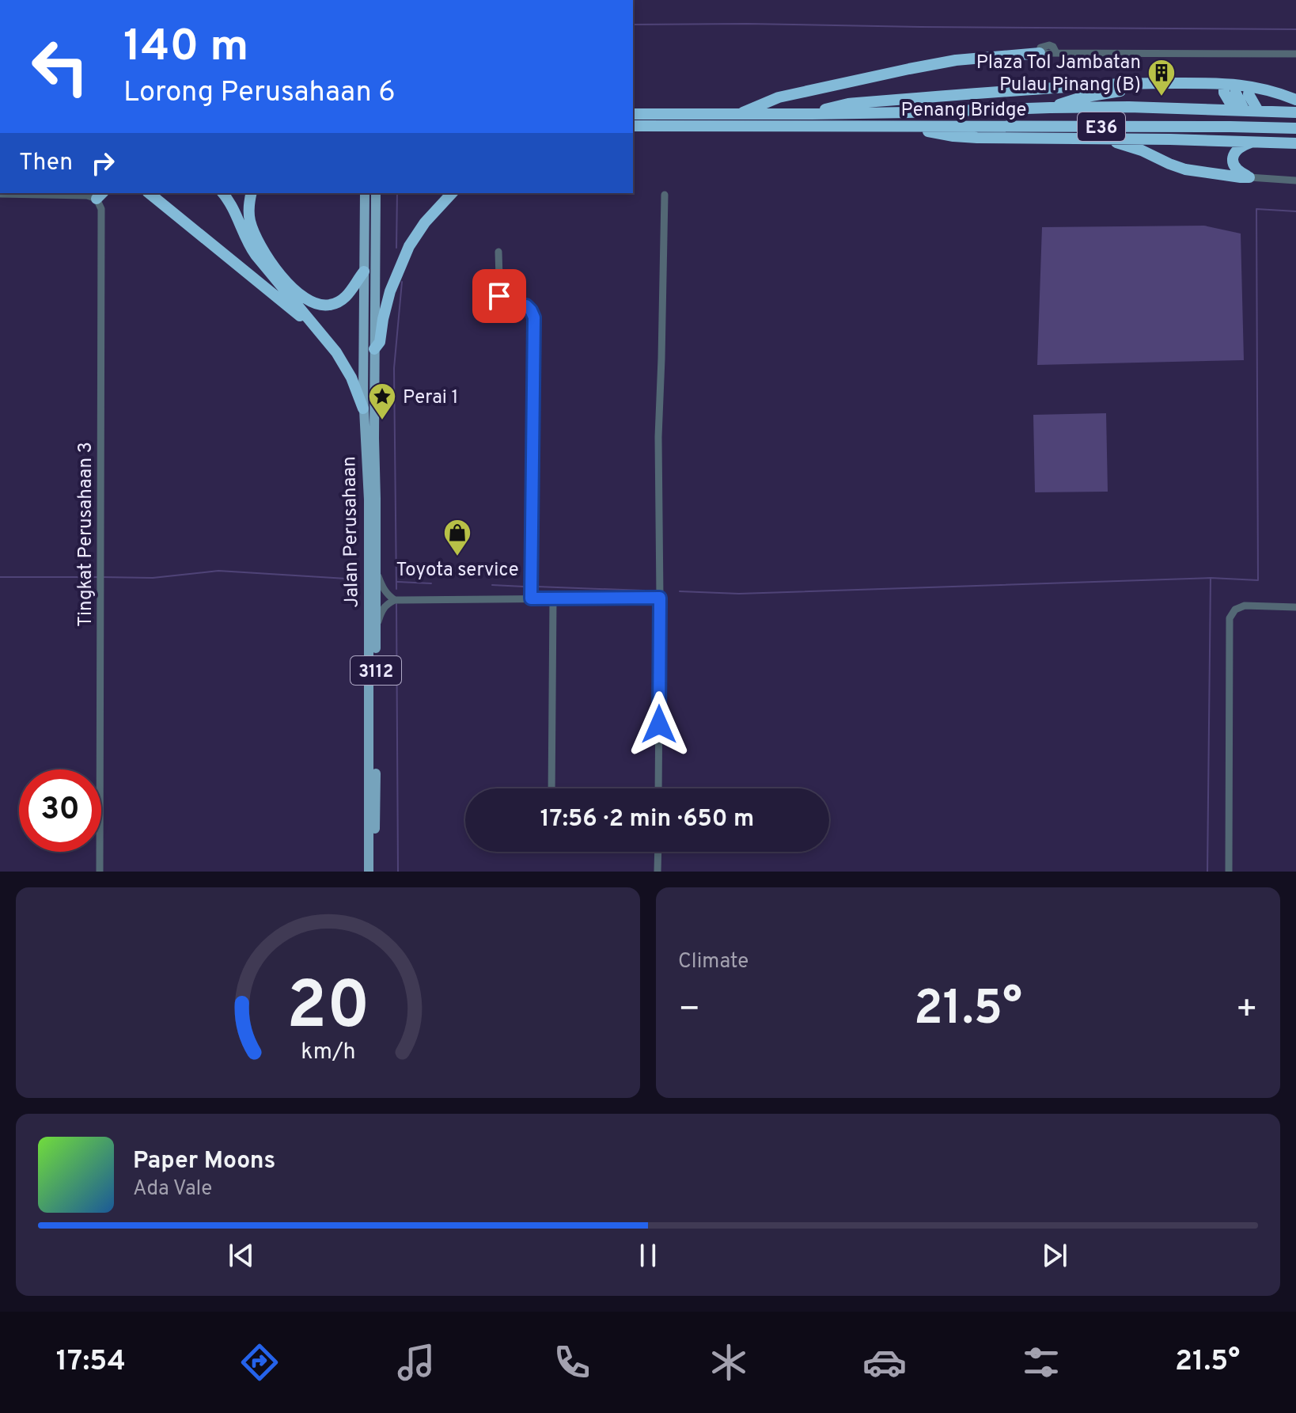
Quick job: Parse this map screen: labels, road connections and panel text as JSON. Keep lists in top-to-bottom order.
{
  "streets": {
    "highway": ["Penang Bridge", "E36"],
    "main road": ["Jalan Perusahaan", "3112"],
    "street": ["Tingkat Perusahaan 3"]
  },
  "places": {
    "building": ["Plaza Tol Jambatan Pulau Pinang (B)"],
    "place": ["Perai 1"],
    "shop": ["Toyota service"]
  },
  "page": {
    "turn": ["140 m", "Lorong Perusahaan 6"],
    "then": "Then",
    "limit": "30",
    "trip": "17:56 · 2 min · 650 m",
    "tile": "Climate",
    "heat": ["−", "21.5°", "+"],
    "song": ["Paper Moons", "Ada Vale"],
    "tabs": ["17:54", "21.5°"],
    "gauge": ["20", "km/h"]
  }
}
